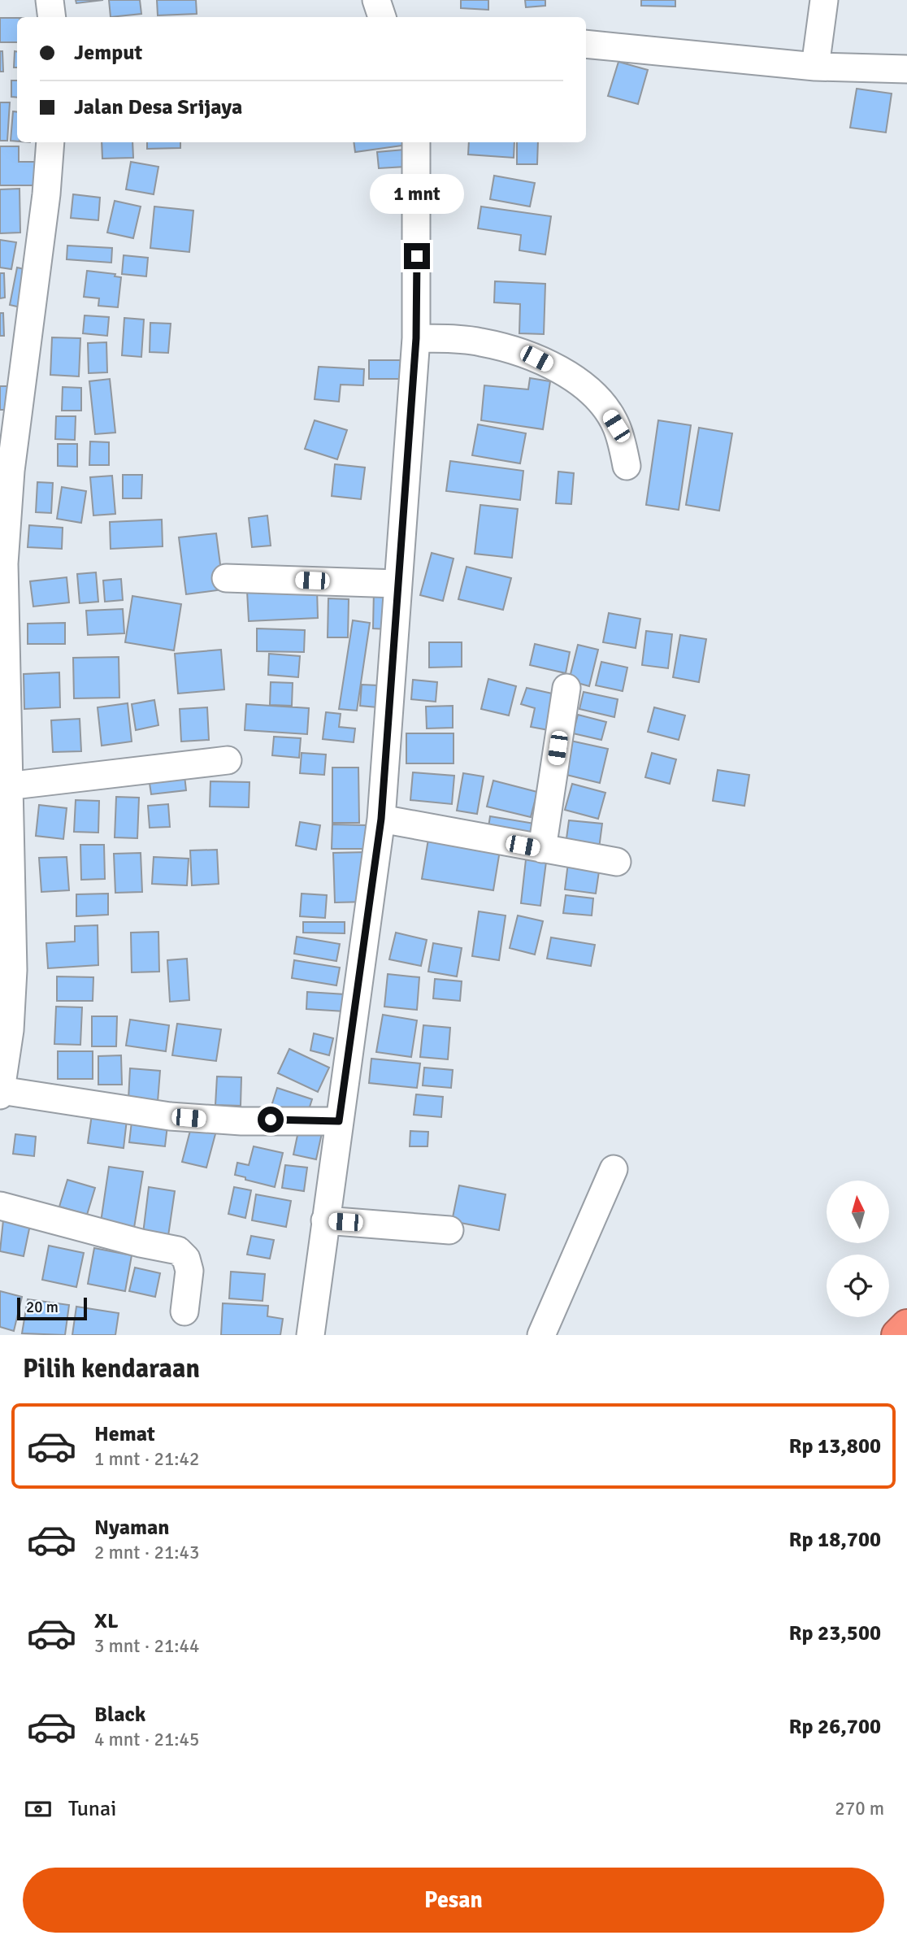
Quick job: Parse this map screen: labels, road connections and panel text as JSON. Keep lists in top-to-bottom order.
{
  "scale_bar": "20 m",
  "north": "top",
  "page": {
    "banner": ["Jemput", "Jalan Desa Srijaya"],
    "bubble": "1 mnt",
    "scale": "20 m",
    "heading": "Pilih kendaraan",
    "list": [
      {
        "name": "Hemat",
        "note": "1 mnt · 21:42",
        "value": "Rp 13,800"
      },
      {
        "name": "Nyaman",
        "note": "2 mnt · 21:43",
        "value": "Rp 18,700"
      },
      {
        "name": "XL",
        "note": "3 mnt · 21:44",
        "value": "Rp 23,500"
      },
      {
        "name": "Black",
        "note": "4 mnt · 21:45",
        "value": "Rp 26,700"
      }
    ],
    "pay": ["Tunai", "270 m"],
    "buttons": "Pesan"
  }
}
